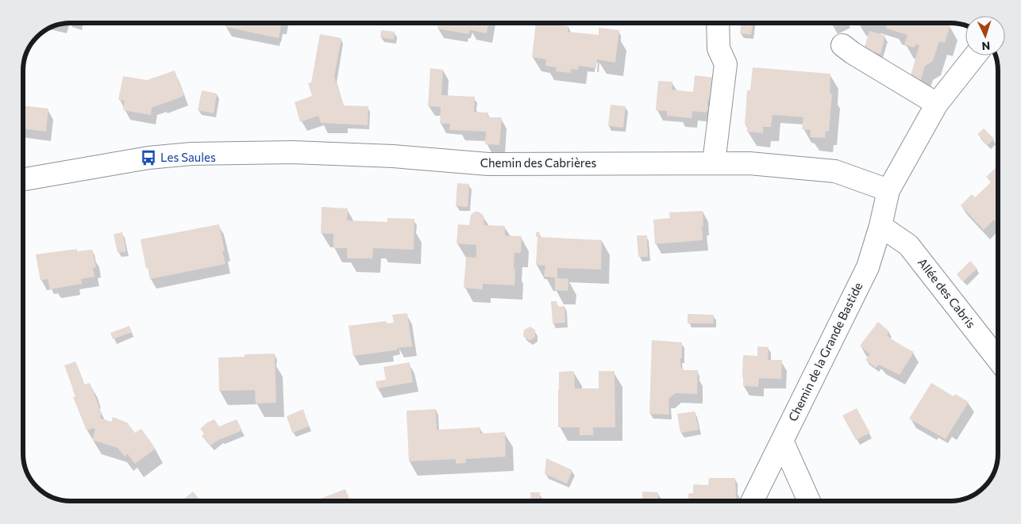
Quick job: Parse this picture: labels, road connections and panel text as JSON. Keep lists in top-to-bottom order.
{
  "streets": {
    "street": ["Chemin des Cabrières", "Allée des Cabris", "Chemin de la Grande Bastide"]
  },
  "crossings": [
    ["Chemin des Cabrières", "Chemin de la Grande Bastide"],
    ["Allée des Cabris", "Chemin de la Grande Bastide"]
  ],
  "places": {
    "bus stop": ["Les Saules"]
  },
  "north": "bottom"
}
